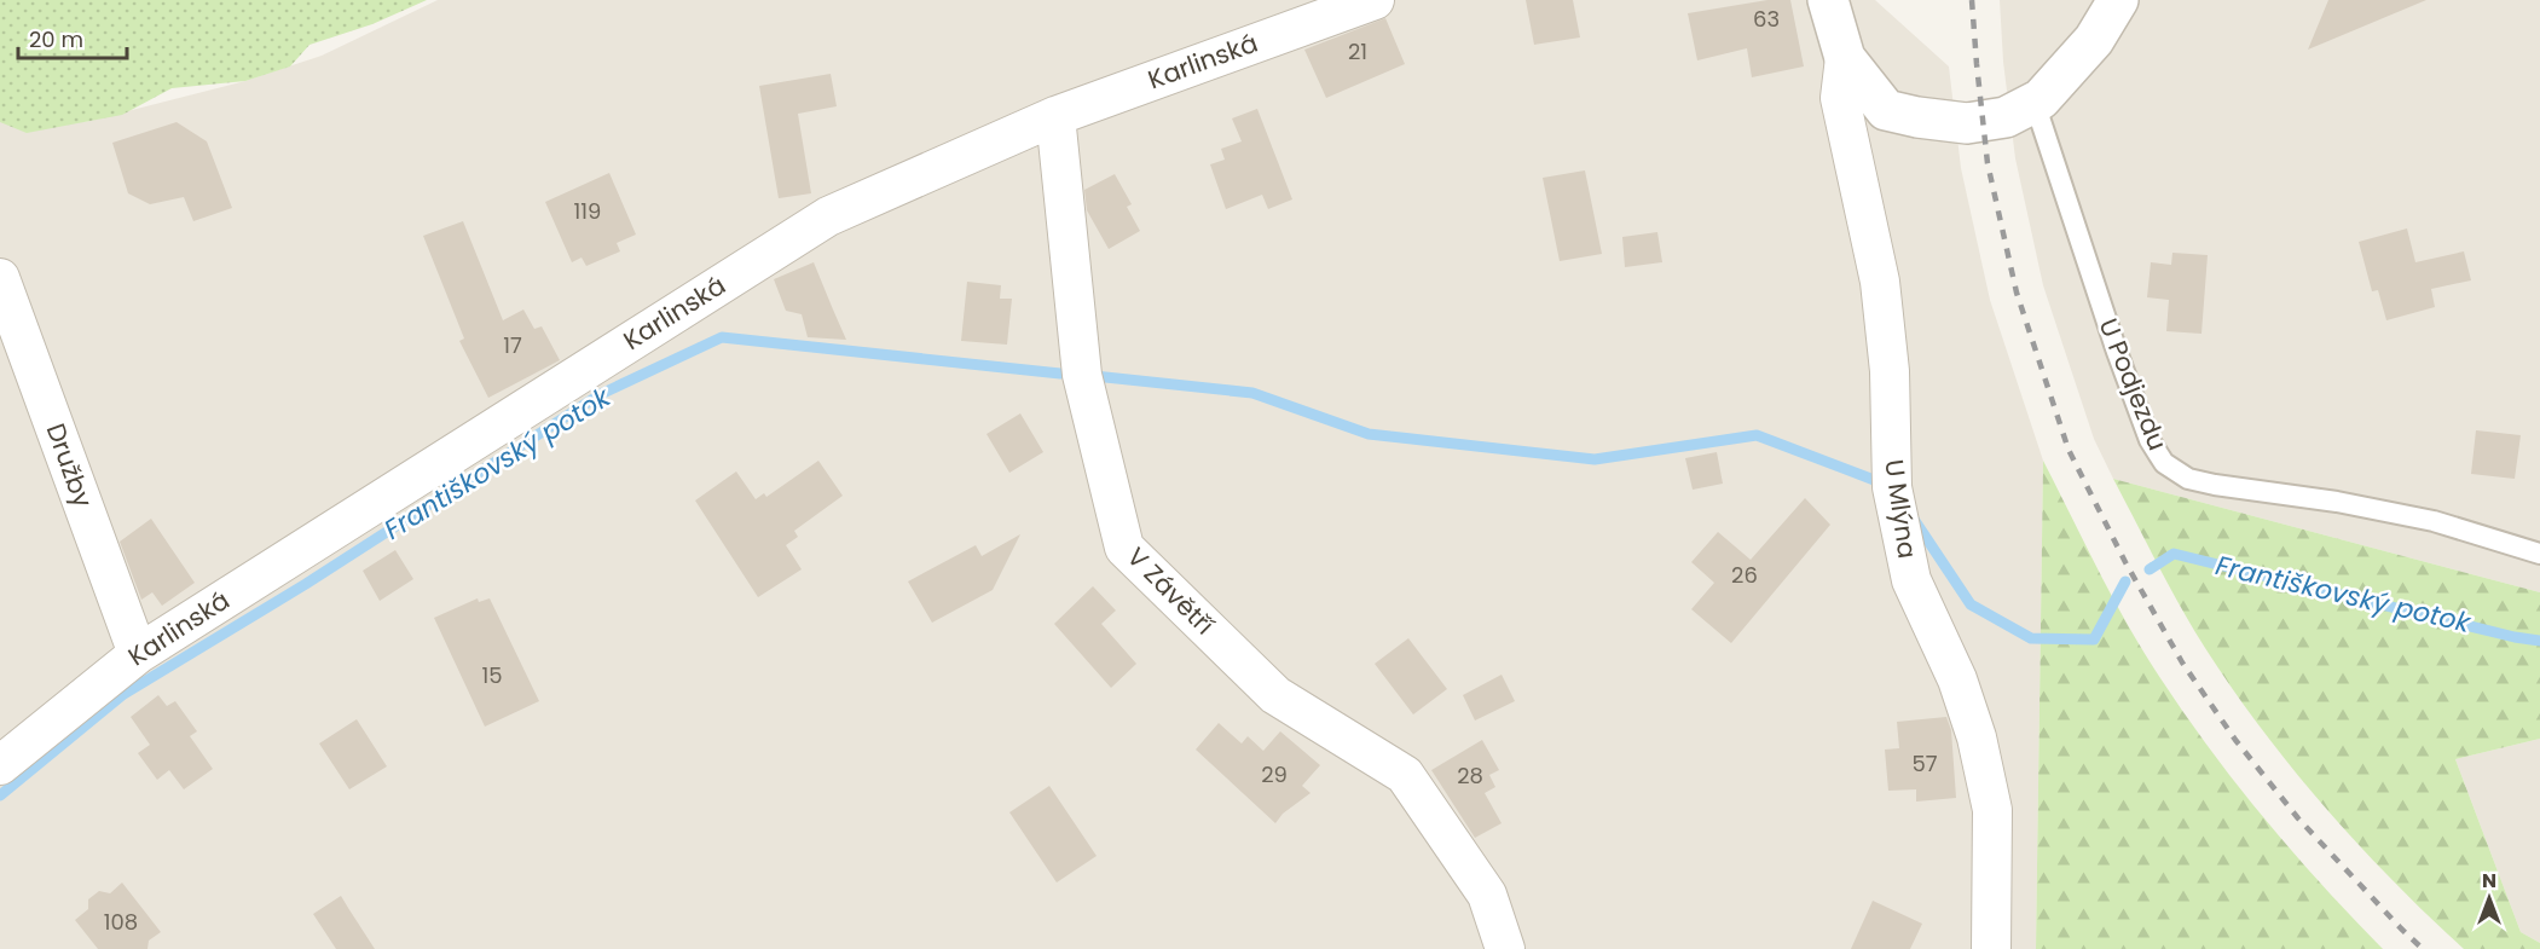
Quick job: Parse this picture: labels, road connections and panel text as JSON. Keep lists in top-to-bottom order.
{
  "streets": {
    "street": [
      "Karlinská",
      "Družby",
      "U Mlýna",
      "V Závětří"
    ],
    "lane": ["U Podjezdu"]
  },
  "crossings": [
    ["Karlinská", "Družby"],
    ["Karlinská", "V Závětří"]
  ],
  "water": ["Františkovský potok"],
  "house_numbers": [
    "63",
    "21",
    "119",
    "17",
    "26",
    "15",
    "57",
    "29",
    "28",
    "108"
  ],
  "scale_bar": "20 m",
  "north": "top"
}
